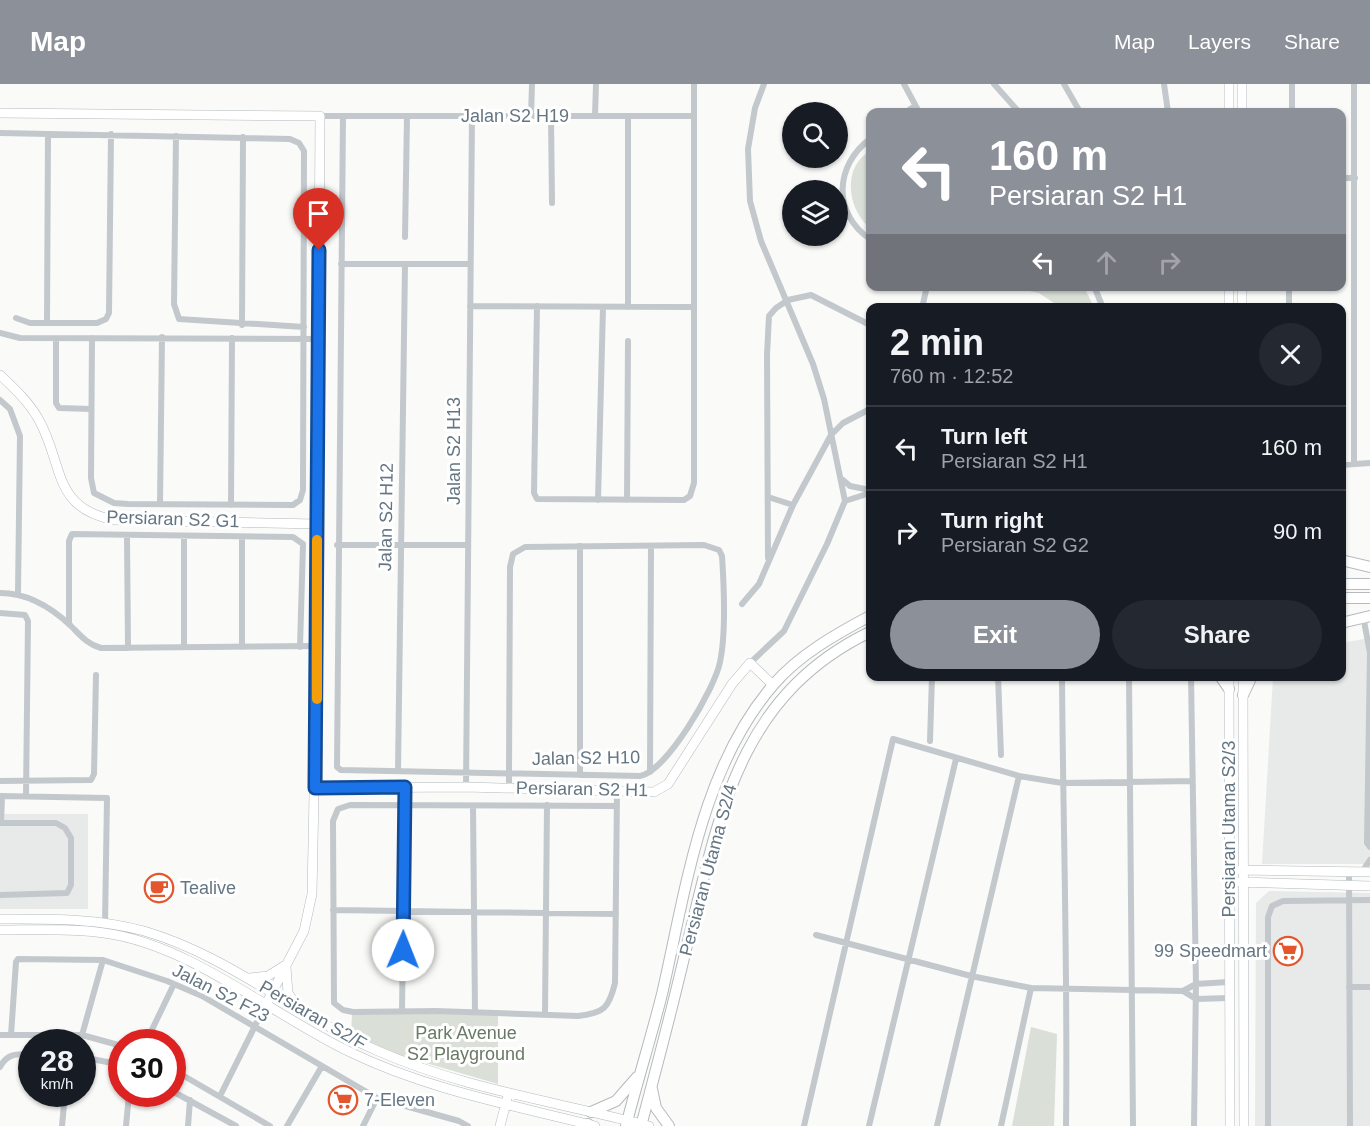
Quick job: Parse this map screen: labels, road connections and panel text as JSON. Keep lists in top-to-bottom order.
{
  "streets": {
    "main road": ["Persiaran Utama S2/4"],
    "street": [
      "Jalan S2 H19",
      "Jalan S2 H13",
      "Jalan S2 H12",
      "Persiaran S2 G1",
      "Jalan S2 H10",
      "Persiaran S2 H1",
      "Persiaran Utama S2/3",
      "Jalan S2 F23",
      "Persiaran S2/F"
    ]
  },
  "crossings": [
    ["Jalan S2 H19", "Jalan S2 H13"],
    ["Jalan S2 H13", "Jalan S2 H10"],
    ["Jalan S2 H13", "Persiaran S2 H1"],
    ["Jalan S2 H12", "Jalan S2 H10"],
    ["Persiaran Utama S2/4", "Persiaran S2/F"]
  ],
  "parks": ["Park Avenue S2 Playground"],
  "places": {
    "cafe": ["Tealive"],
    "supermarket": ["99 Speedmart", "7-Eleven"]
  },
  "page": {
    "header": "Map",
    "nav": ["Map", "Layers", "Share"],
    "turn": ["160 m", "Persiaran S2 H1"],
    "heading": ["2 min", "760 m · 12:52"],
    "list": [
      {
        "name": "Turn left",
        "note": "Persiaran S2 H1",
        "value": "160 m"
      },
      {
        "name": "Turn right",
        "note": "Persiaran S2 G2",
        "value": "90 m"
      }
    ],
    "buttons": ["Exit", "Share"],
    "speed": "28 km/h",
    "limit": "30"
  }
}
